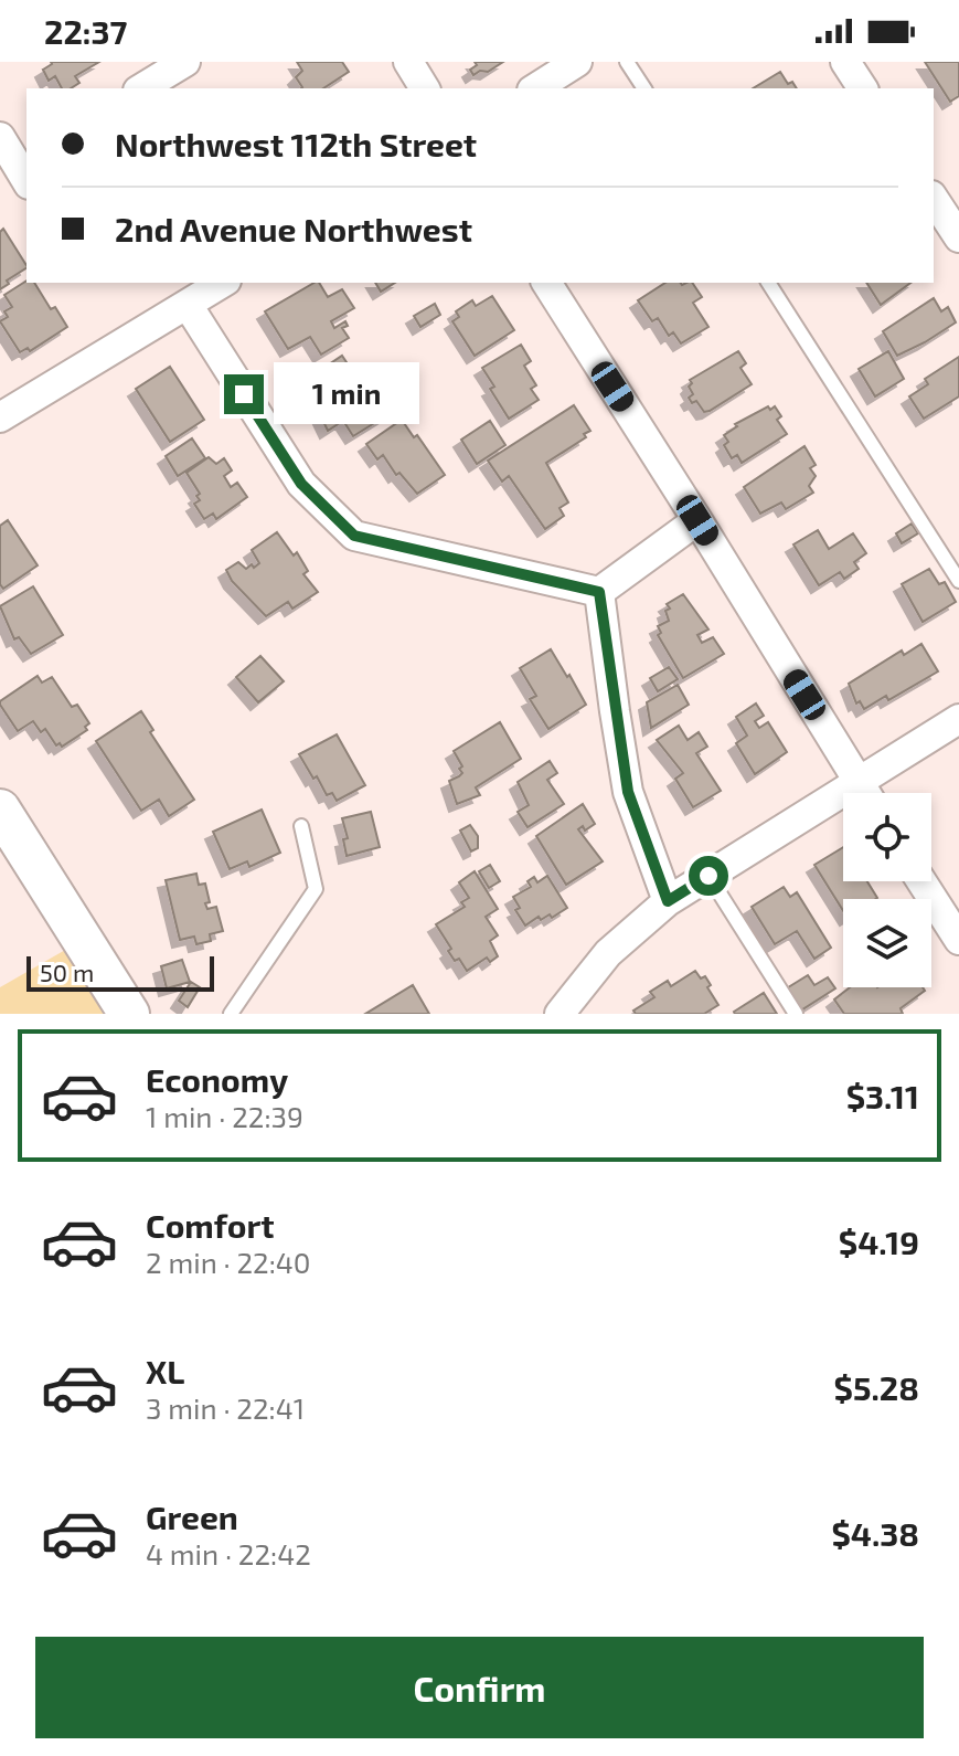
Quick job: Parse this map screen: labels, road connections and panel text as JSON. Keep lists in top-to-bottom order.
{
  "scale_bar": "50 m",
  "page": {
    "status": "22:37",
    "banner": ["Northwest 112th Street", "2nd Avenue Northwest"],
    "bubble": "1 min",
    "scale": "50 m",
    "list": [
      {
        "name": "Economy",
        "note": "1 min · 22:39",
        "value": "$3.11"
      },
      {
        "name": "Comfort",
        "note": "2 min · 22:40",
        "value": "$4.19"
      },
      {
        "name": "XL",
        "note": "3 min · 22:41",
        "value": "$5.28"
      },
      {
        "name": "Green",
        "note": "4 min · 22:42",
        "value": "$4.38"
      }
    ],
    "buttons": "Confirm"
  }
}
